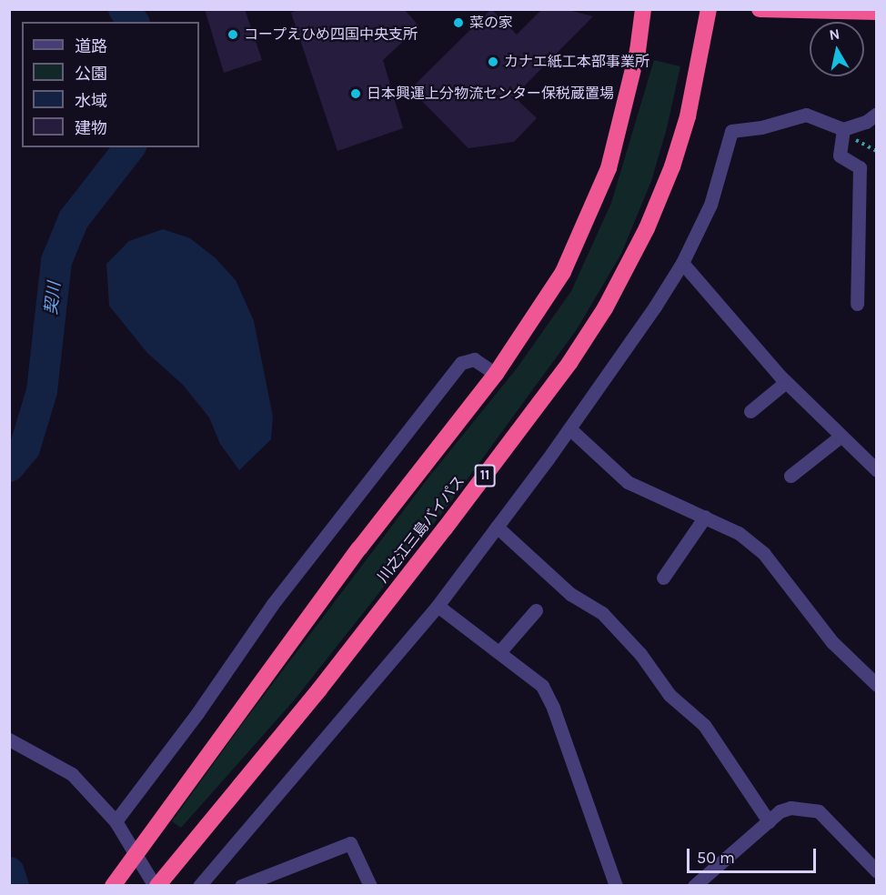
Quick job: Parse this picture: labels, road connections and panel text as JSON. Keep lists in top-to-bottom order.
{
  "streets": {
    "highway": ["11", "川之江三島バイパス"]
  },
  "water": ["契川"],
  "places": [
    "菜の家",
    "コープえひめ四国中央支所",
    "カナエ紙工本部事業所",
    "日本興運上分物流センター保税蔵置場"
  ],
  "legend": [
    "道路",
    "公園",
    "水域",
    "建物"
  ],
  "scale_bar": "50 m",
  "north": "top"
}
